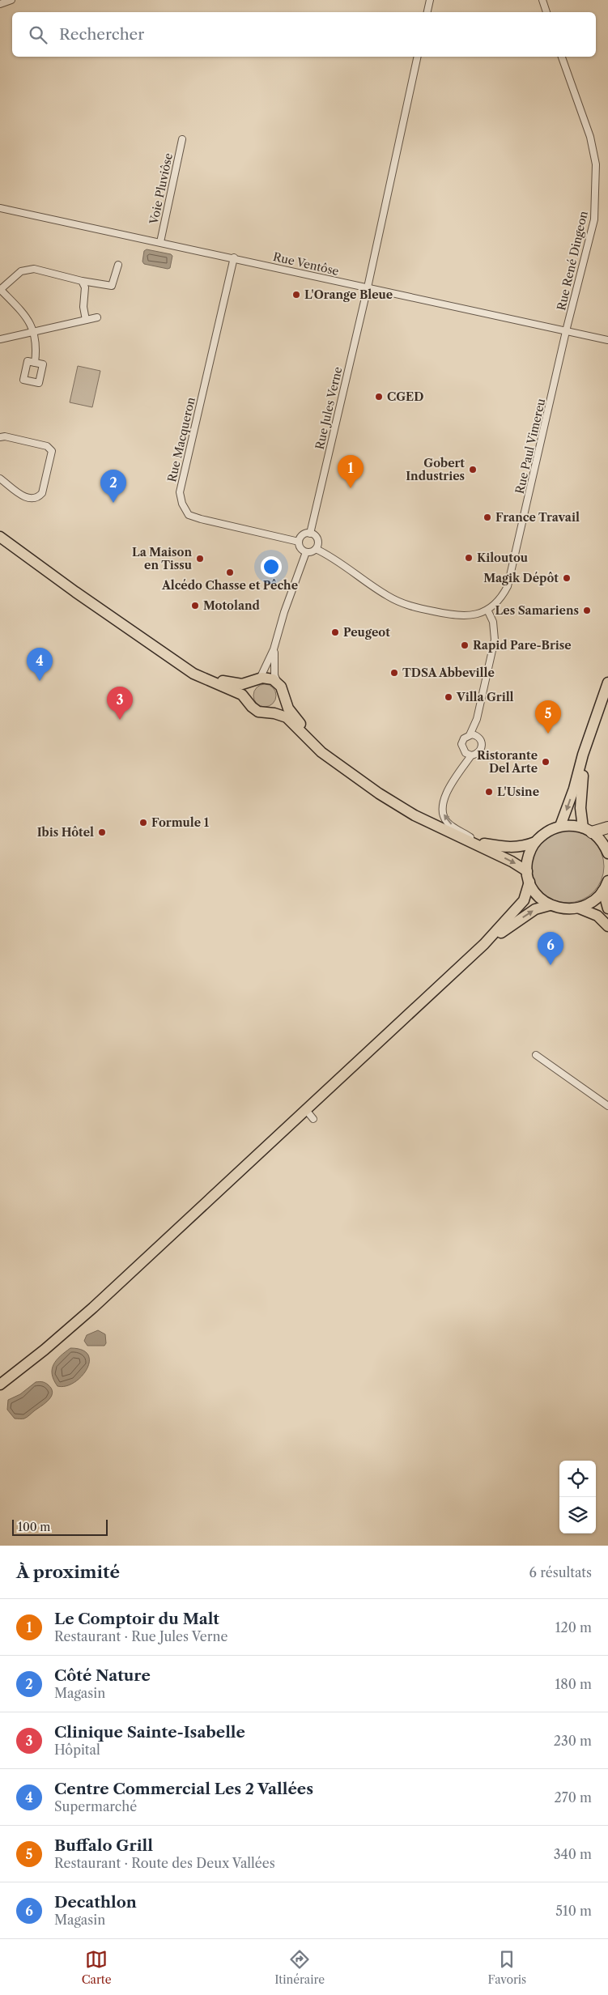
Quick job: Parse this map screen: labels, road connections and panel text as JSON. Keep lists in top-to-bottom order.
{
  "streets": {
    "street": [
      "Voie Pluviôse",
      "Rue René Dingeon",
      "Rue Ventôse",
      "Rue Jules Verne",
      "Rue Macqueron",
      "Rue Paul Vimereu"
    ]
  },
  "crossings": [
    ["Voie Pluviôse", "Rue Ventôse"],
    ["Rue René Dingeon", "Rue Ventôse"],
    ["Rue René Dingeon", "Rue Paul Vimereu"],
    ["Rue Ventôse", "Rue Jules Verne"],
    ["Rue Ventôse", "Rue Macqueron"],
    ["Rue Ventôse", "Rue Paul Vimereu"],
    ["Rue Jules Verne", "Rue Macqueron"],
    ["Rue Jules Verne", "Rue Paul Vimereu"],
    ["Rue Macqueron", "Rue Paul Vimereu"]
  ],
  "places": [
    "L'Orange Bleue",
    "CGED",
    "Gobert Industries",
    "France Travail",
    "Kiloutou",
    "La Maison en Tissu",
    "Alcédo Chasse et Pêche",
    "Magik Dépôt",
    "Motoland",
    "Les Samariens",
    "Peugeot",
    "Rapid Pare-Brise",
    "TDSA Abbeville",
    "Villa Grill",
    "Ristorante Del Arte",
    "L'Usine",
    "Formule 1",
    "Ibis Hôtel"
  ],
  "scale_bar": "100 m",
  "page": {
    "search": "Rechercher",
    "pins": [
      "1",
      "2",
      "4",
      "3",
      "5",
      "6"
    ],
    "scale": "100 m",
    "heading": ["À proximité", "6 résultats"],
    "list": [
      {
        "mark": "1",
        "name": "Le Comptoir du Malt",
        "note": "Restaurant · Rue Jules Verne",
        "value": "120 m"
      },
      {
        "mark": "2",
        "name": "Côté Nature",
        "note": "Magasin",
        "value": "180 m"
      },
      {
        "mark": "3",
        "name": "Clinique Sainte-Isabelle",
        "note": "Hôpital",
        "value": "230 m"
      },
      {
        "mark": "4",
        "name": "Centre Commercial Les 2 Vallées",
        "note": "Supermarché",
        "value": "270 m"
      },
      {
        "mark": "5",
        "name": "Buffalo Grill",
        "note": "Restaurant · Route des Deux Vallées",
        "value": "340 m"
      },
      {
        "mark": "6",
        "name": "Decathlon",
        "note": "Magasin",
        "value": "510 m"
      }
    ],
    "nav": ["Carte", "Itinéraire", "Favoris"]
  }
}
